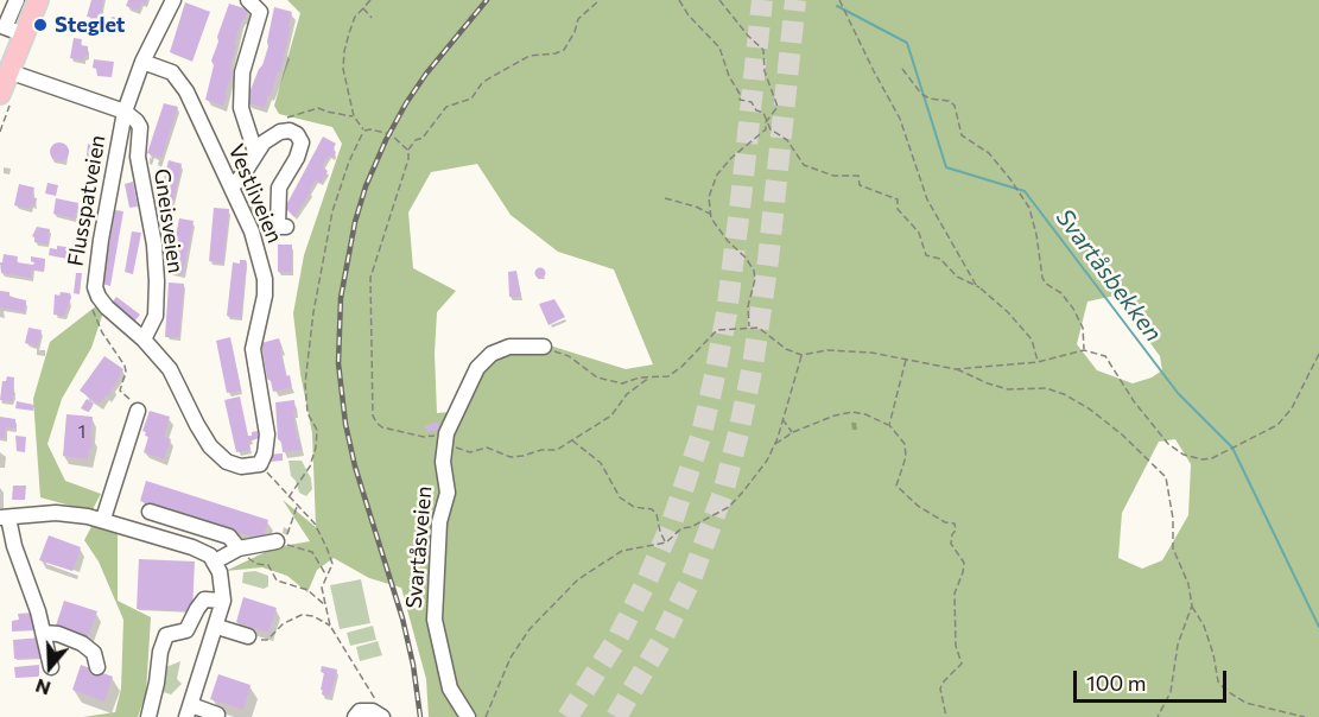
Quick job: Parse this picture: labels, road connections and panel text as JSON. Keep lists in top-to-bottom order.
{
  "streets": {
    "street": [
      "Vestliveien",
      "Flusspatveien",
      "Gneisveien",
      "Svartåsveien"
    ]
  },
  "crossings": [
    ["Vestliveien", "Flusspatveien"],
    ["Flusspatveien", "Gneisveien"]
  ],
  "water": ["Svartåsbekken"],
  "places": ["Steglet"],
  "house_numbers": ["1"],
  "scale_bar": "100 m",
  "north": "bottom"
}
